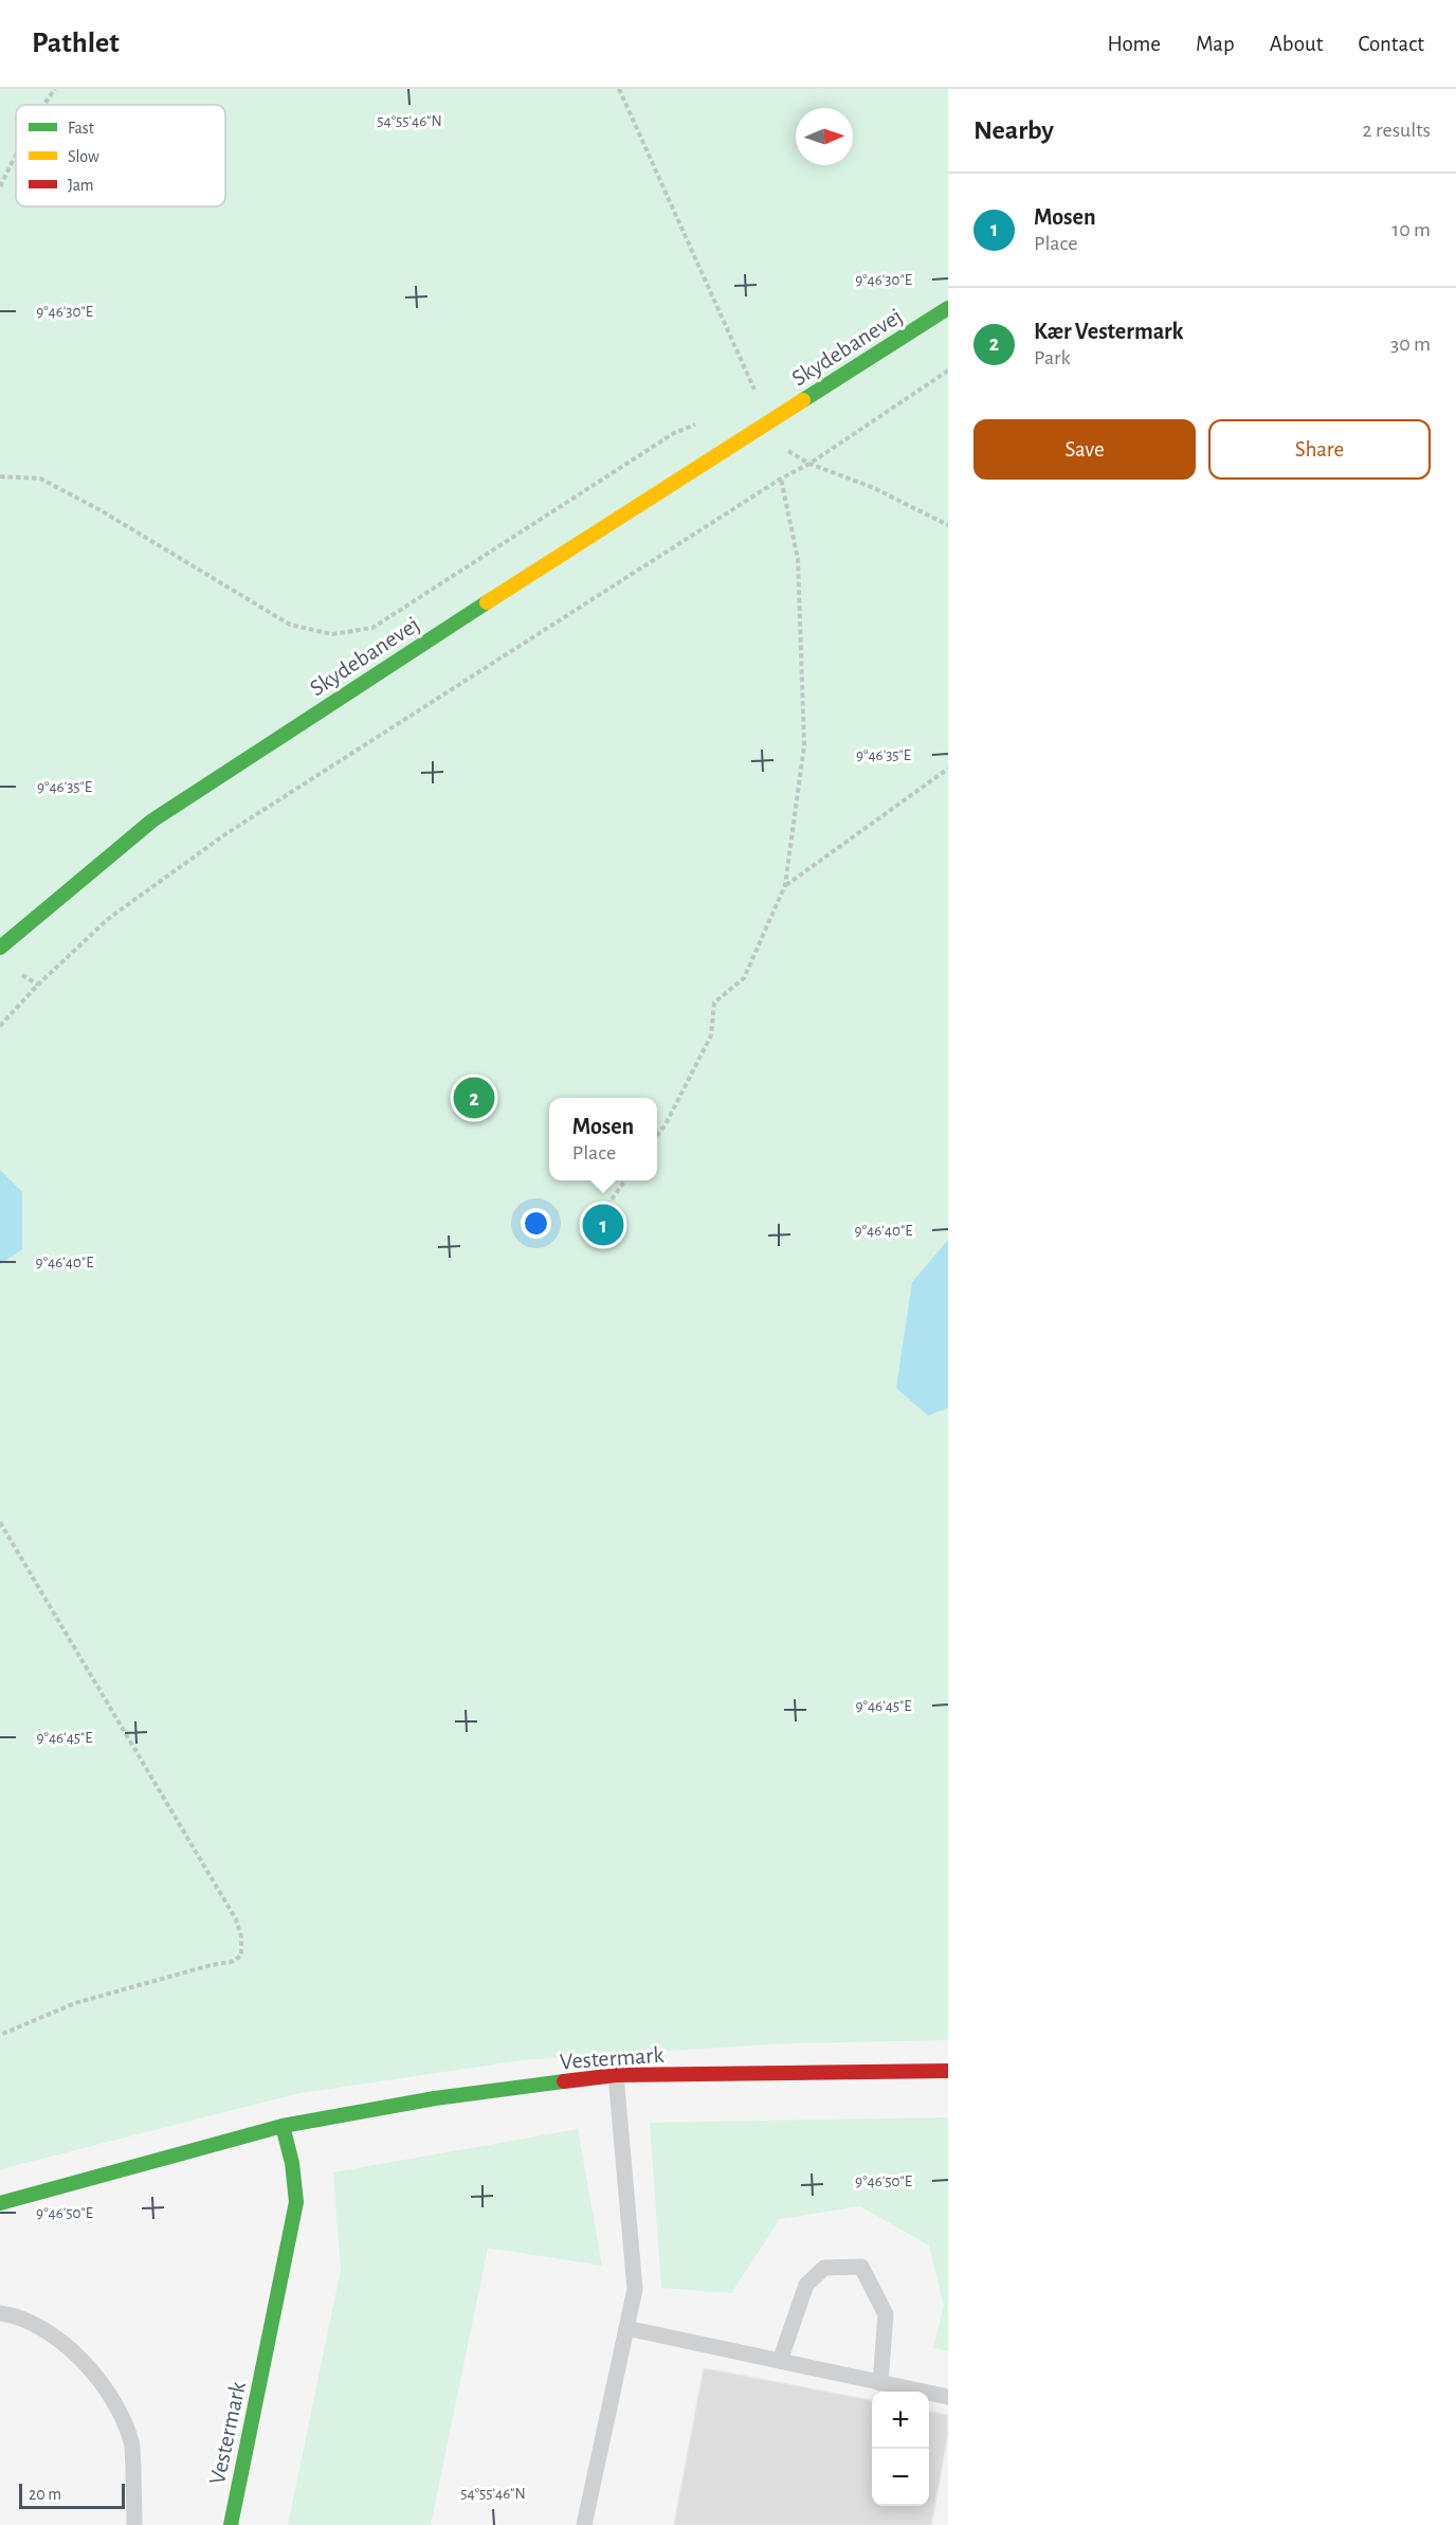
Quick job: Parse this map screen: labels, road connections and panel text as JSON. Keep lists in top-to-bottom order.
{
  "streets": {
    "street": ["Skydebanevej", "Vestermark"]
  },
  "legend": ["Fast", "Slow", "Jam"],
  "scale_bar": "20 m",
  "north": "right",
  "page": {
    "header": "Pathlet",
    "nav": [
      "Home",
      "Map",
      "About",
      "Contact"
    ],
    "heading": ["Nearby", "2 results"],
    "list": [
      {
        "mark": "1",
        "name": "Mosen",
        "note": "Place",
        "value": "10 m"
      },
      {
        "mark": "2",
        "name": "Kær Vestermark",
        "note": "Park",
        "value": "30 m"
      }
    ],
    "buttons": ["Save", "Share"],
    "pins": ["2", "1"],
    "popup": ["Mosen", "Place"],
    "map_buttons": ["+", "−"],
    "scale": "20 m"
  },
  "coordinates": [
    "54°55'46\"N",
    "9°46'30\"E",
    "9°46'35\"E",
    "9°46'40\"E",
    "9°46'45\"E",
    "9°46'50\"E"
  ]
}
